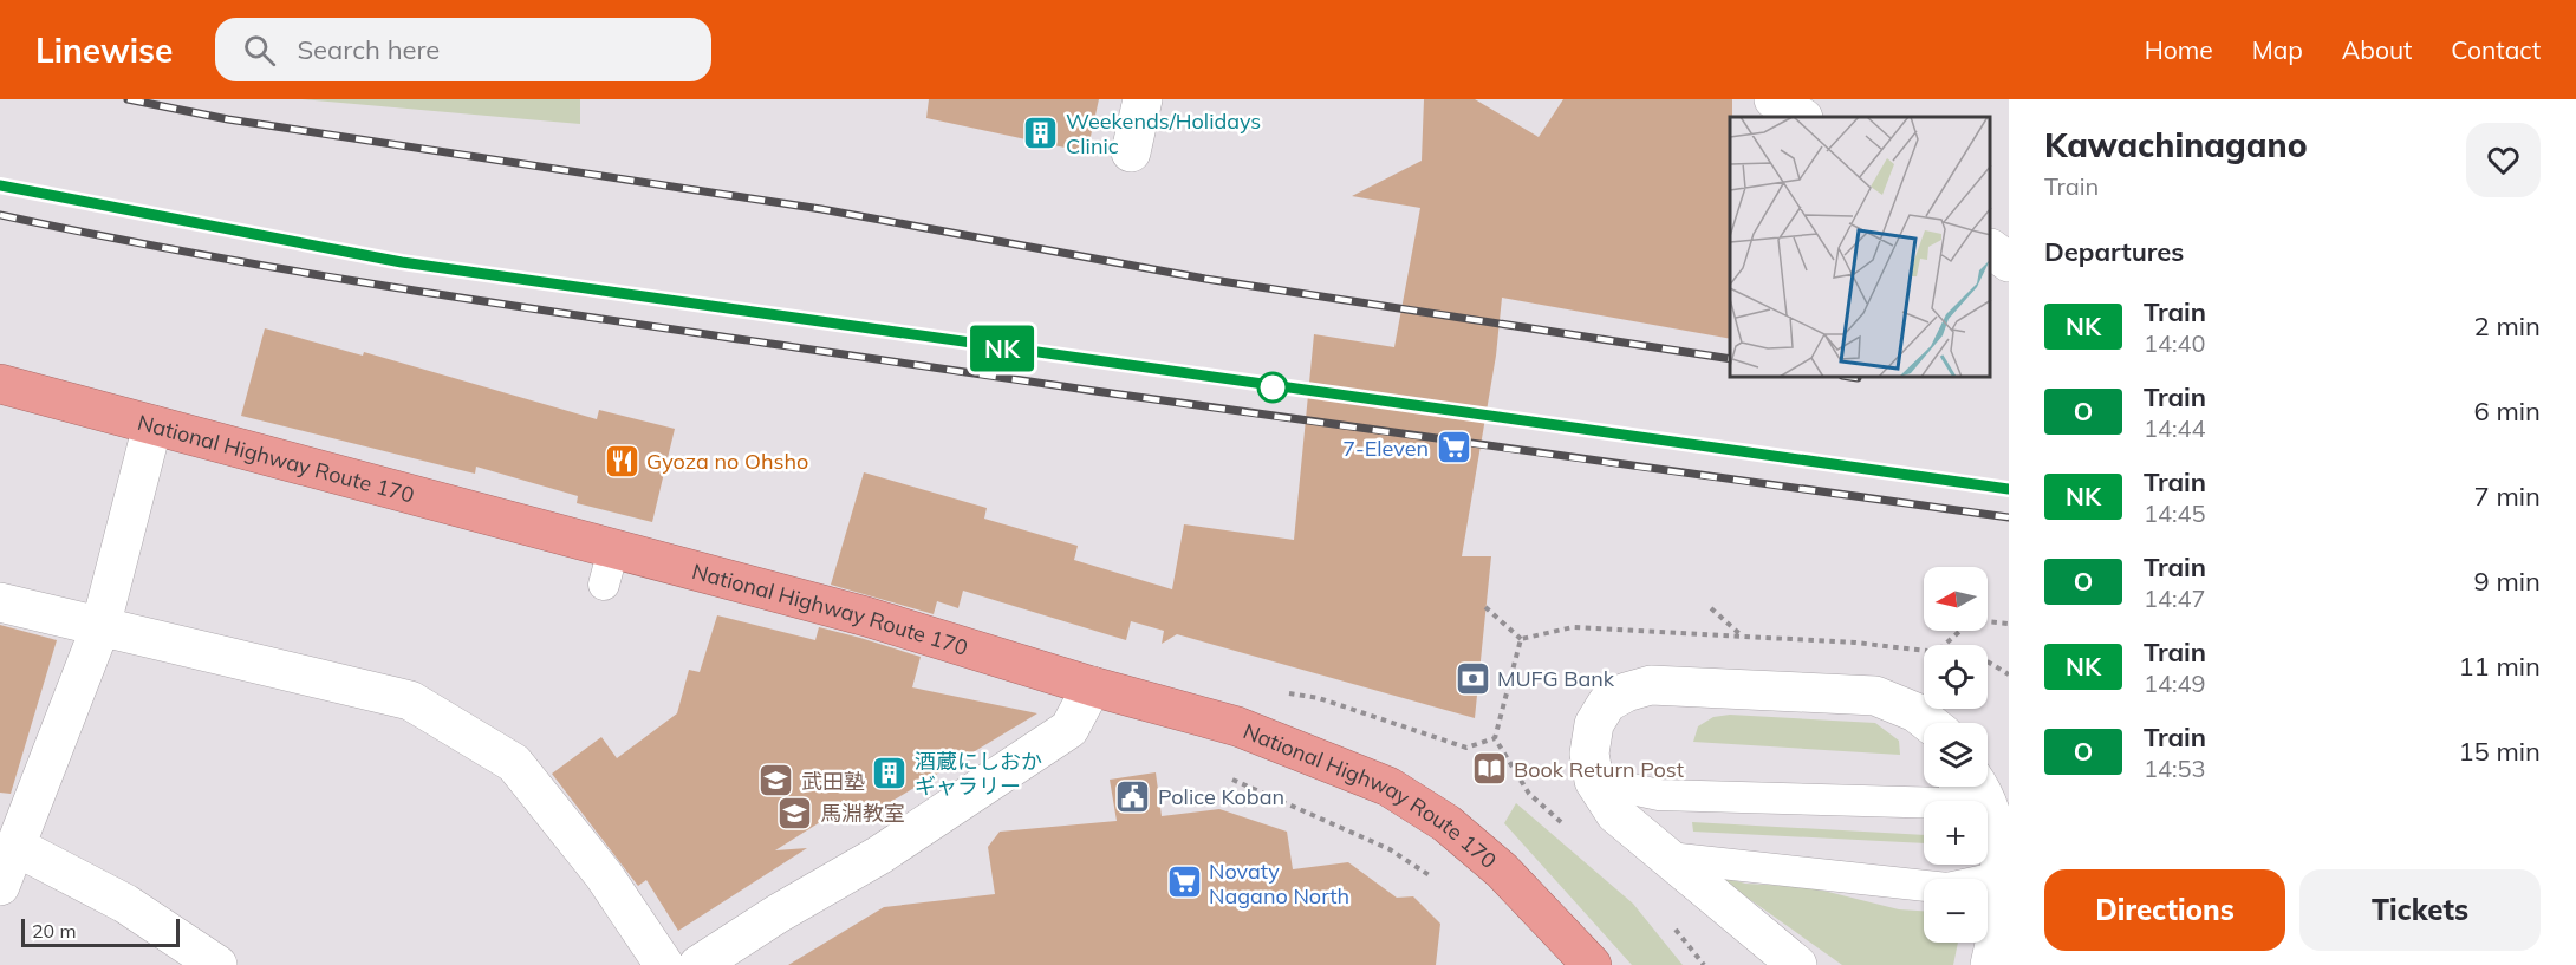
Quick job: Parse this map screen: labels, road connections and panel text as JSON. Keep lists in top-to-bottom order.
{
  "streets": {
    "highway": ["National Highway Route 170"]
  },
  "places": {
    "building": ["Weekends/Holidays Clinic", "酒蔵にしおか ギャラリー"],
    "supermarket": ["7-Eleven", "Novaty Nagano North"],
    "restaurant": ["Gyoza no Ohsho"],
    "bank": ["MUFG Bank"],
    "library": ["Book Return Post"],
    "school or university": ["武田塾", "馬淵教室"],
    "public building": ["Police Koban"]
  },
  "scale_bar": "20 m",
  "north": "left",
  "page": {
    "header": "Linewise",
    "search": "Search here",
    "nav": [
      "Home",
      "Map",
      "About",
      "Contact"
    ],
    "on_map": "NK",
    "heading": [
      ["Kawachinagano", "Train"],
      "Departures"
    ],
    "list": [
      {
        "mark": "NK",
        "name": "Train",
        "note": "14:40",
        "value": "2 min"
      },
      {
        "mark": "O",
        "name": "Train",
        "note": "14:44",
        "value": "6 min"
      },
      {
        "mark": "NK",
        "name": "Train",
        "note": "14:45",
        "value": "7 min"
      },
      {
        "mark": "O",
        "name": "Train",
        "note": "14:47",
        "value": "9 min"
      },
      {
        "mark": "NK",
        "name": "Train",
        "note": "14:49",
        "value": "11 min"
      },
      {
        "mark": "O",
        "name": "Train",
        "note": "14:53",
        "value": "15 min"
      }
    ],
    "map_buttons": ["+", "−"],
    "buttons": ["Directions", "Tickets"],
    "scale": "20 m"
  }
}
